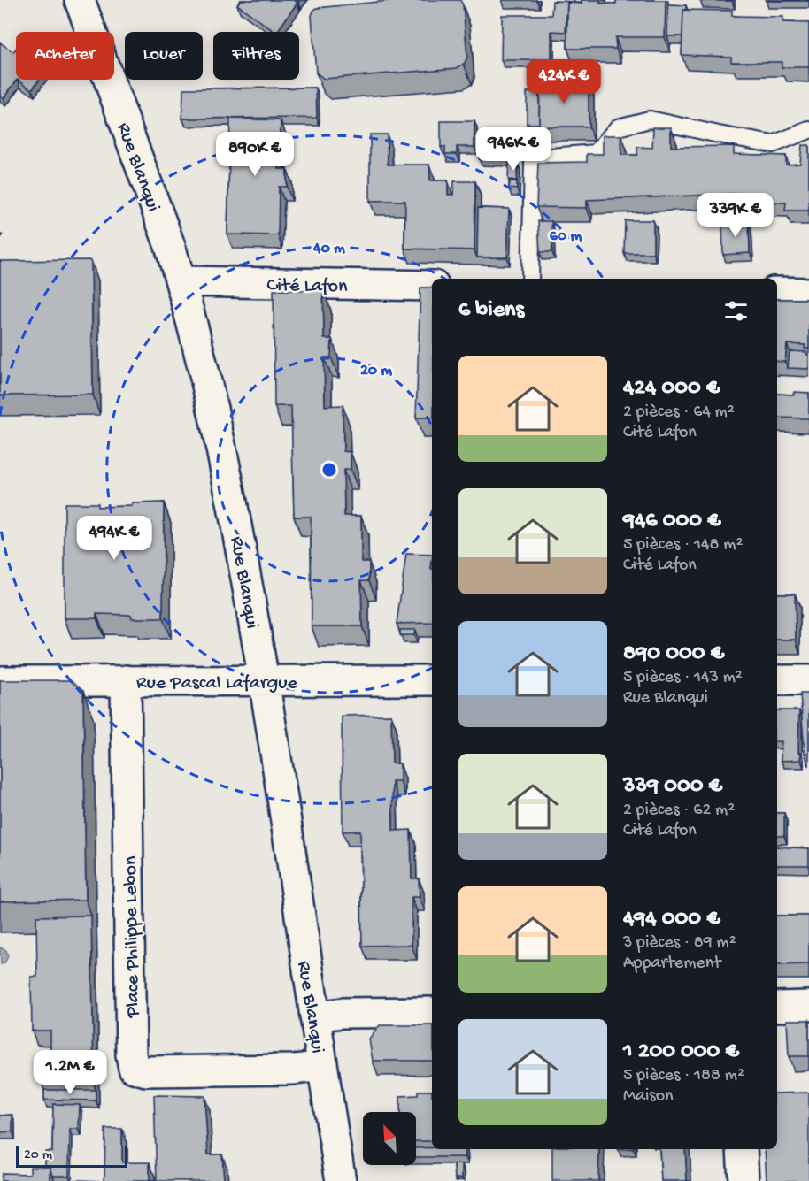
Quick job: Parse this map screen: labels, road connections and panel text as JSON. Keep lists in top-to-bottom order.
{
  "streets": {
    "street": [
      "Rue Blanqui",
      "Cité Lafon",
      "Rue Pascal Lafargue",
      "Place Philippe Lebon"
    ]
  },
  "crossings": [
    ["Rue Blanqui", "Cité Lafon"],
    ["Rue Blanqui", "Rue Pascal Lafargue"],
    ["Rue Blanqui", "Place Philippe Lebon"],
    ["Rue Pascal Lafargue", "Place Philippe Lebon"]
  ],
  "scale_bar": "20 m",
  "north": "top left",
  "page": {
    "chip": ["Acheter", "Louer", "Filtres"],
    "price": [
      "424K €",
      "946K €",
      "890K €",
      "339K €",
      "494K €",
      "1.2M €"
    ],
    "heading": "6 biens",
    "list": [
      {
        "name": "424 000 €",
        "note": "2 pièces · 64 m² · Cité Lafon"
      },
      {
        "name": "946 000 €",
        "note": "5 pièces · 148 m² · Cité Lafon"
      },
      {
        "name": "890 000 €",
        "note": "5 pièces · 143 m² · Rue Blanqui"
      },
      {
        "name": "339 000 €",
        "note": "2 pièces · 62 m² · Cité Lafon"
      },
      {
        "name": "494 000 €",
        "note": "3 pièces · 89 m² · Appartement"
      },
      {
        "name": "1 200 000 €",
        "note": "5 pièces · 188 m² · Maison"
      }
    ],
    "scale": "20 m"
  },
  "rings": ["60 m", "40 m", "20 m"]
}
